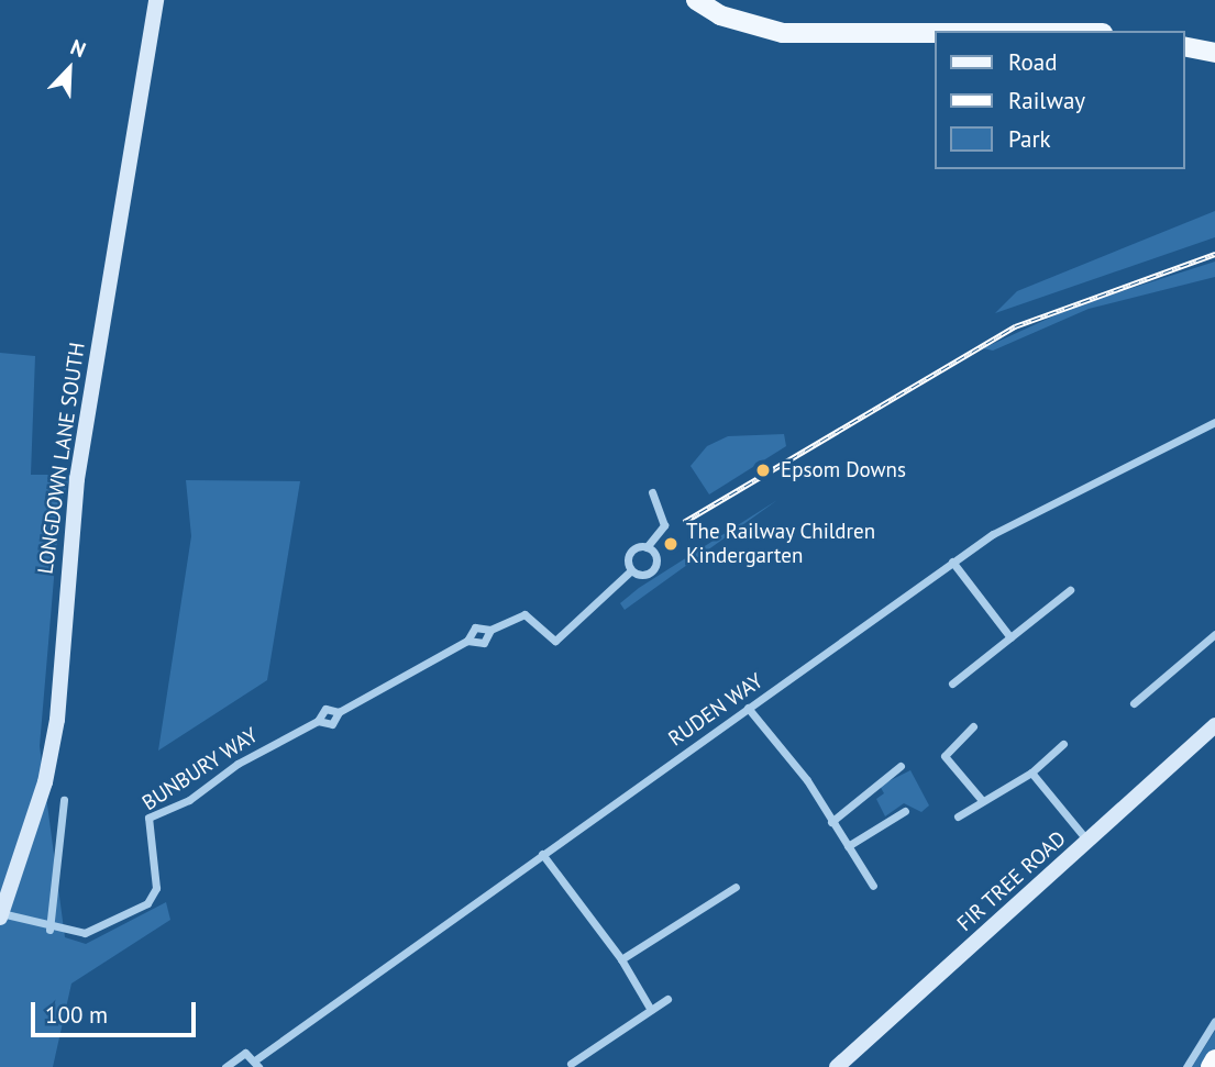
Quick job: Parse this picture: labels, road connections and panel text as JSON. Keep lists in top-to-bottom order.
{
  "streets": {
    "main road": ["LONGDOWN LANE SOUTH", "FIR TREE ROAD"],
    "street": ["RUDEN WAY", "BUNBURY WAY"]
  },
  "crossings": [
    ["LONGDOWN LANE SOUTH", "BUNBURY WAY"]
  ],
  "places": ["Epsom Downs", "The Railway Children Kindergarten"],
  "legend": ["Road", "Railway", "Park"],
  "scale_bar": "100 m",
  "north": "top right"
}
